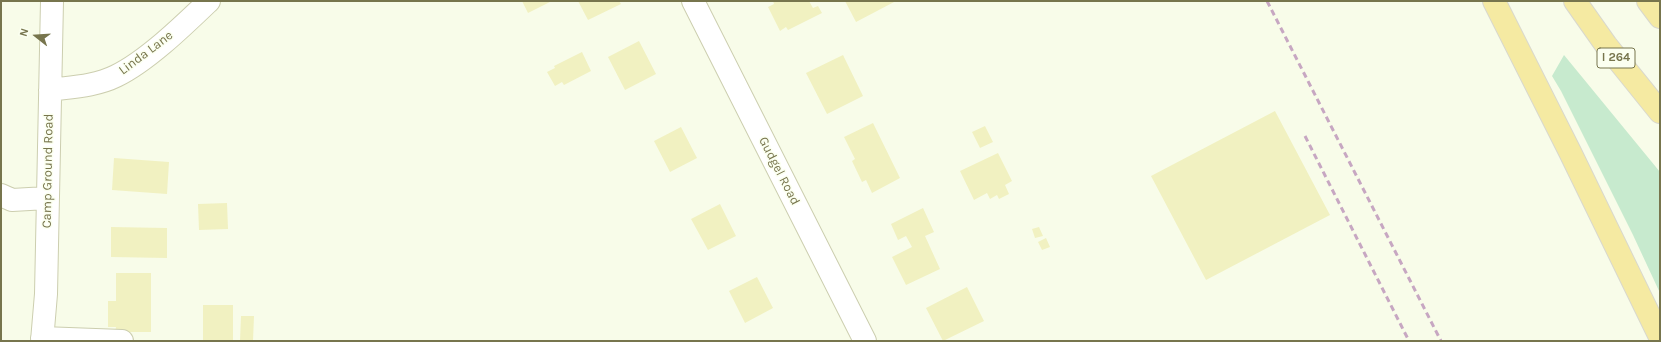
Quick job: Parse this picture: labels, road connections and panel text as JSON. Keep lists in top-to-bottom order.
{
  "streets": {
    "highway": ["I 264"],
    "street": ["Linda Lane", "Camp Ground Road", "Gudgel Road"]
  },
  "crossings": [
    ["Linda Lane", "Camp Ground Road"]
  ],
  "north": "left"
}
